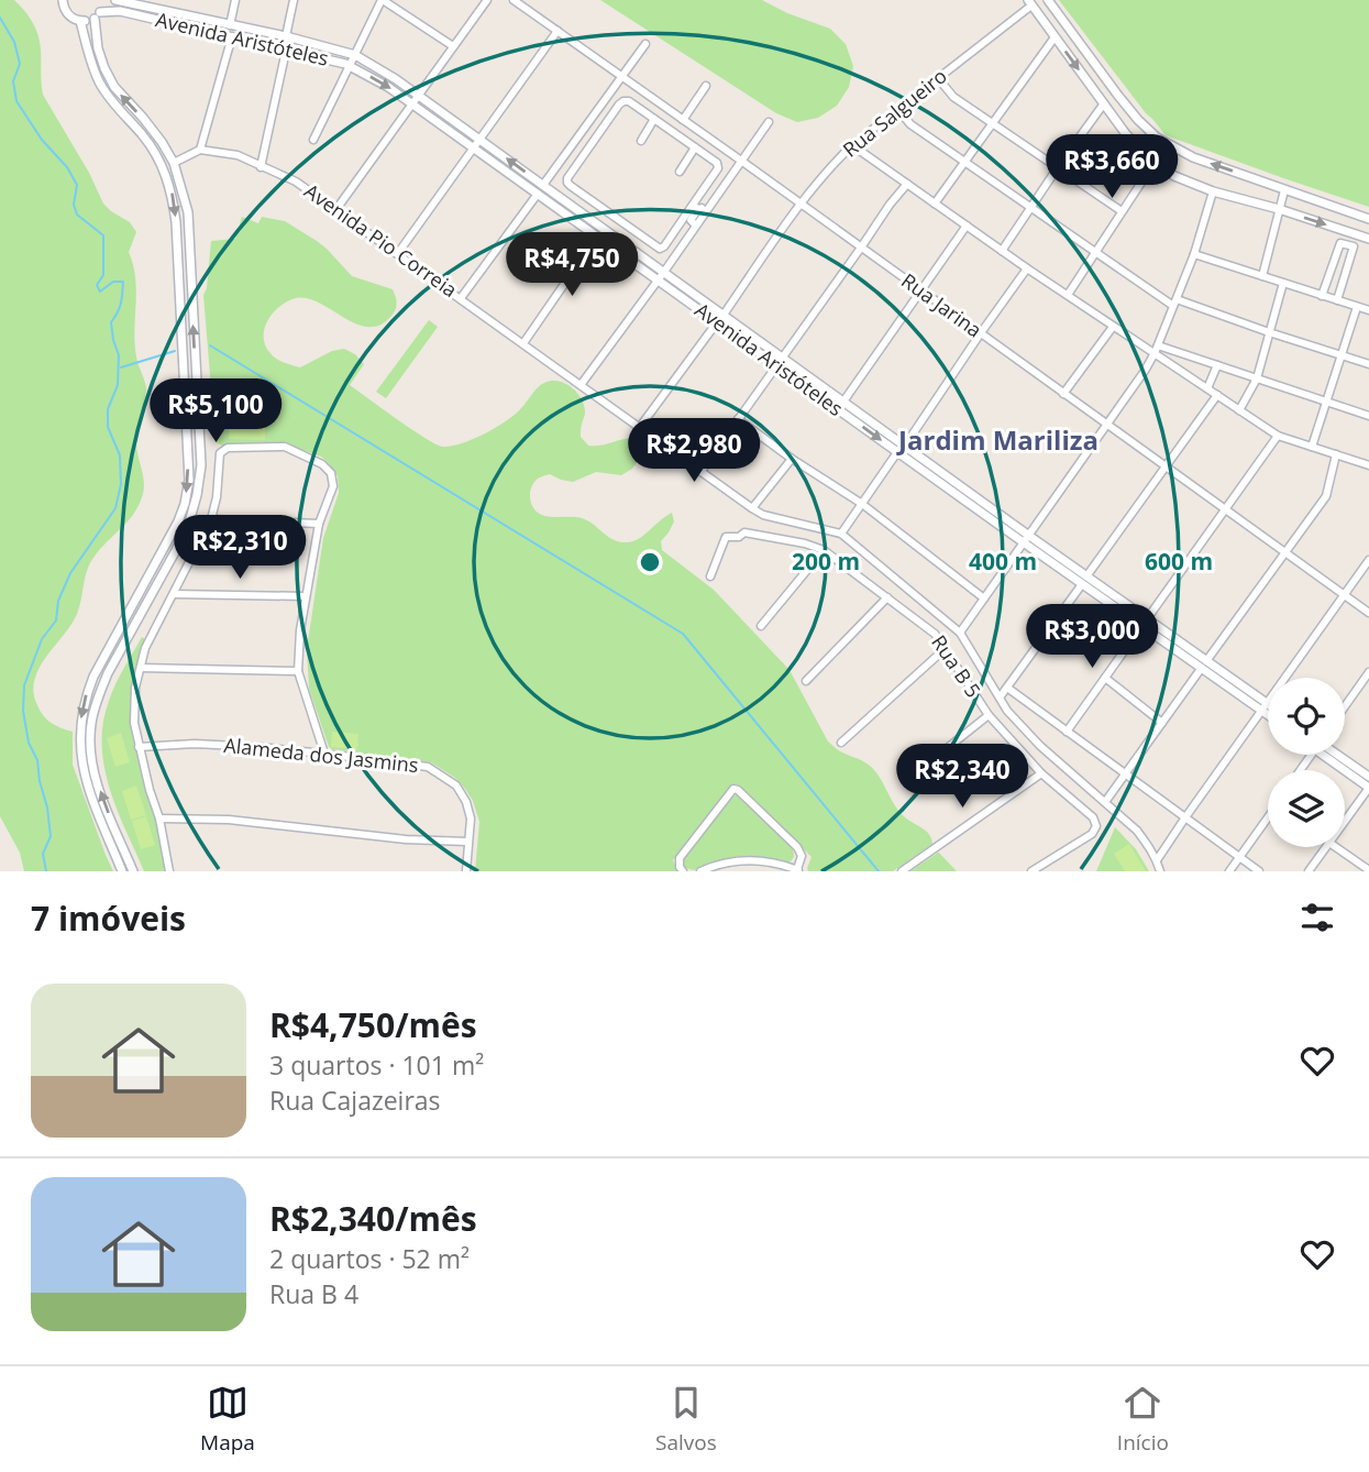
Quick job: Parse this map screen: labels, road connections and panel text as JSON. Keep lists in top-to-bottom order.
{
  "streets": {
    "street": [
      "Avenida Aristóteles",
      "Rua Salgueiro",
      "Avenida Pio Correia",
      "Rua Jarina",
      "Rua B 5",
      "Alameda dos Jasmins"
    ]
  },
  "crossings": [
    ["Avenida Aristóteles", "Rua Salgueiro"],
    ["Rua Salgueiro", "Avenida Pio Correia"],
    ["Rua Salgueiro", "Rua Jarina"]
  ],
  "districts": ["Jardim Mariliza"],
  "page": {
    "price": [
      "R$3,660",
      "R$4,750",
      "R$5,100",
      "R$2,980",
      "R$2,310",
      "R$3,000",
      "R$2,340"
    ],
    "heading": "7 imóveis",
    "list": [
      {
        "name": "R$4,750/mês",
        "note": "3 quartos · 101 m² · Rua Cajazeiras"
      },
      {
        "name": "R$2,340/mês",
        "note": "2 quartos · 52 m² · Rua B 4"
      }
    ],
    "tabs": ["Mapa", "Salvos", "Início"]
  },
  "rings": ["200 m", "400 m", "600 m"]
}
